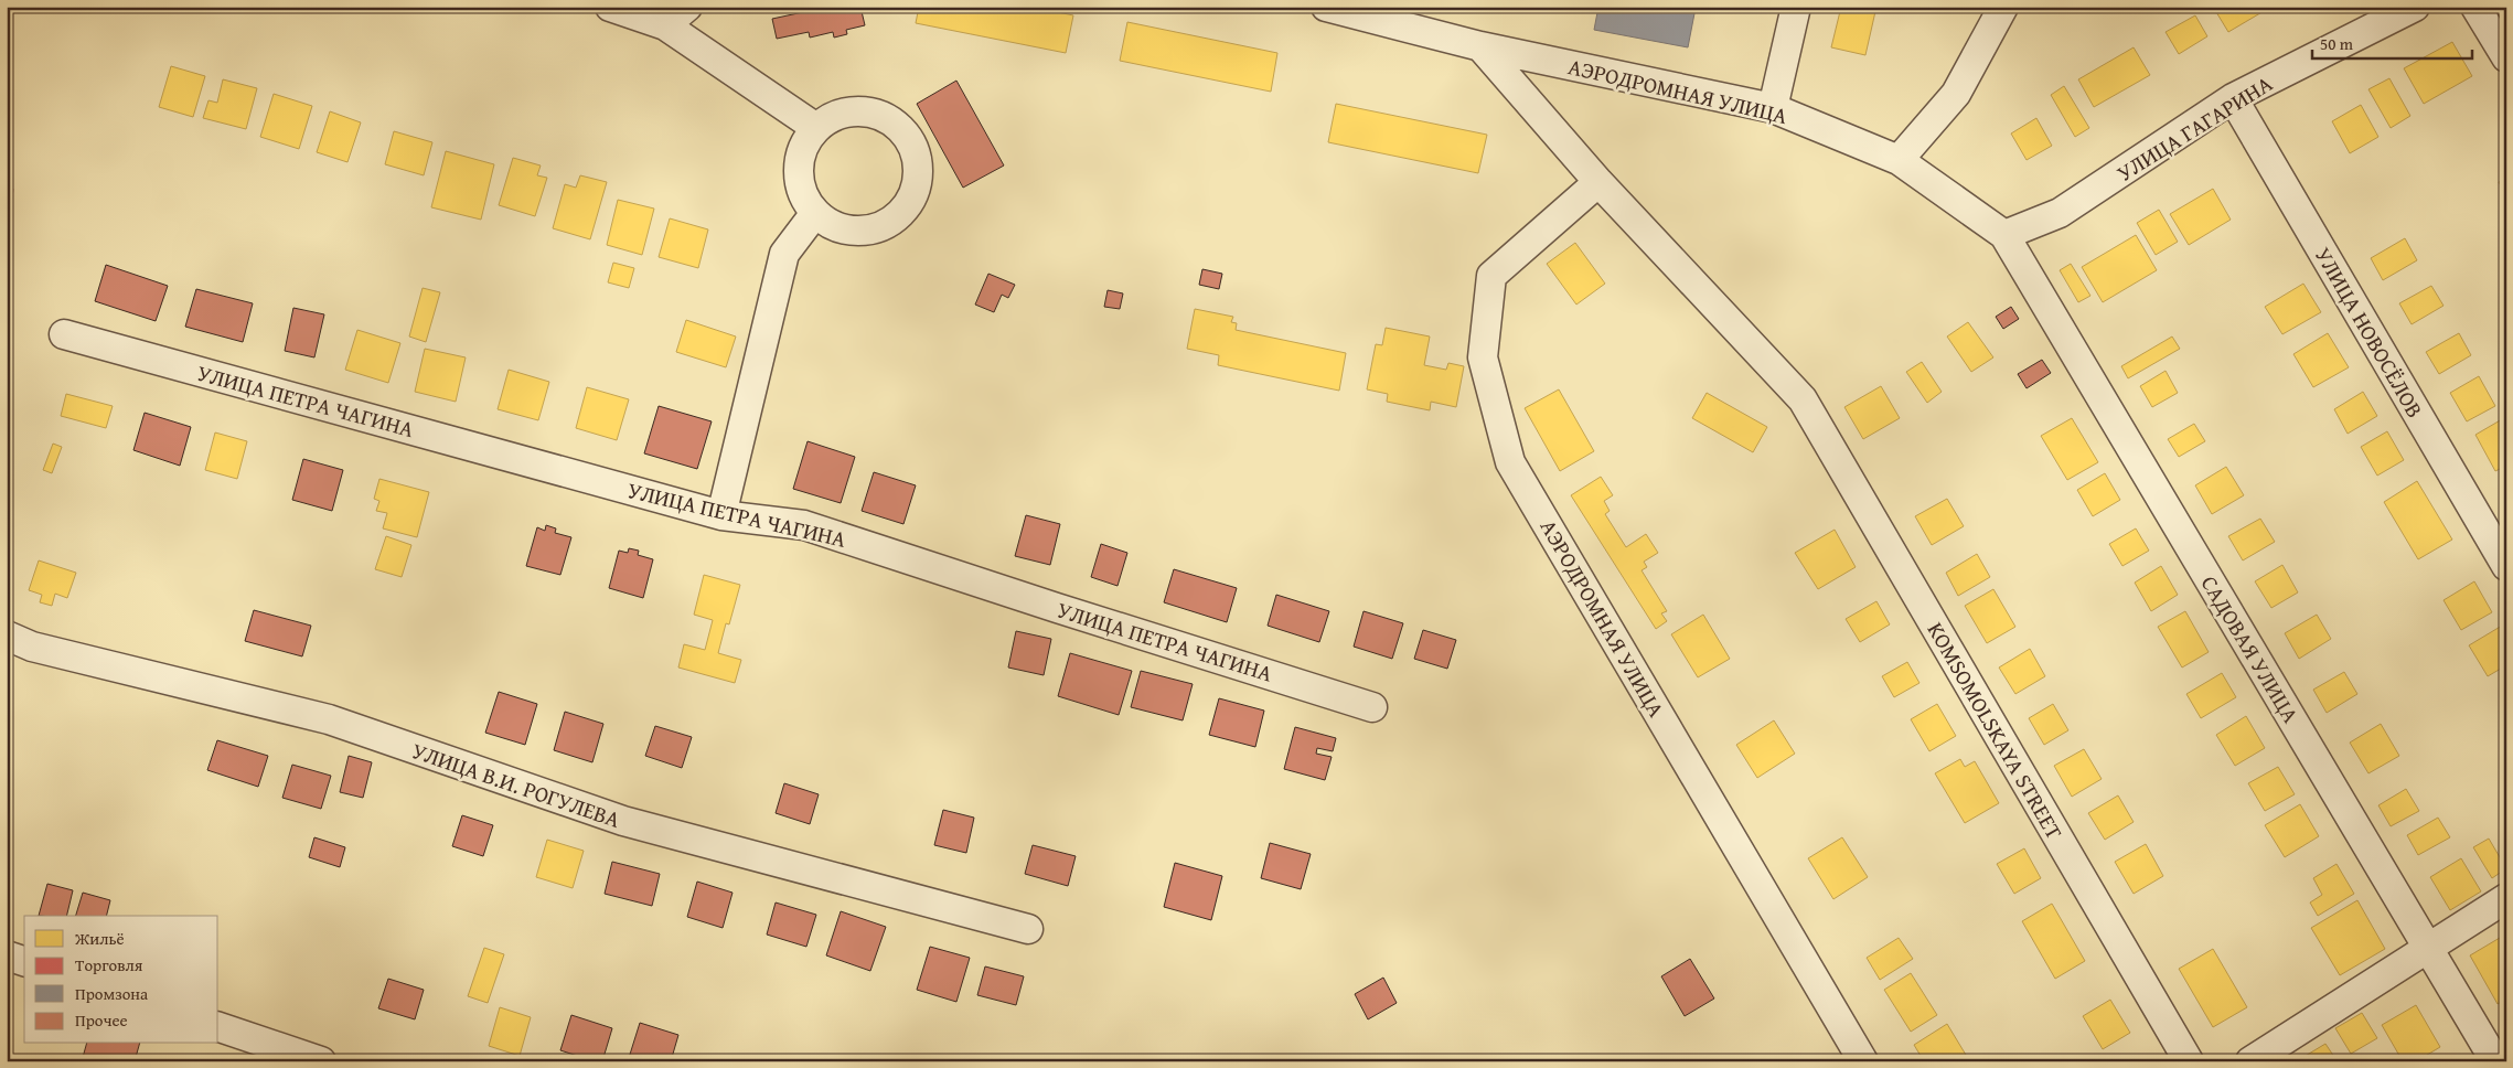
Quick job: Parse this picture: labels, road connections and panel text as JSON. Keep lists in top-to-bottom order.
{
  "streets": {
    "street": [
      "АЭРОДРОМНАЯ УЛИЦА",
      "УЛИЦА ГАГАРИНА",
      "УЛИЦА НОВОСЁЛОВ",
      "УЛИЦА ПЕТРА ЧАГИНА",
      "САДОВАЯ УЛИЦА",
      "KOMSOMOLSKAYA STREET",
      "УЛИЦА В.И. РОГУЛЕВА"
    ]
  },
  "crossings": [
    ["АЭРОДРОМНАЯ УЛИЦА", "УЛИЦА ГАГАРИНА"],
    ["АЭРОДРОМНАЯ УЛИЦА", "САДОВАЯ УЛИЦА"],
    ["АЭРОДРОМНАЯ УЛИЦА", "KOMSOMOLSKAYA STREET"],
    ["УЛИЦА ГАГАРИНА", "УЛИЦА НОВОСЁЛОВ"],
    ["УЛИЦА ГАГАРИНА", "САДОВАЯ УЛИЦА"]
  ],
  "legend": [
    "Жильё",
    "Торговля",
    "Промзона",
    "Прочее"
  ],
  "scale_bar": "50 m"
}
